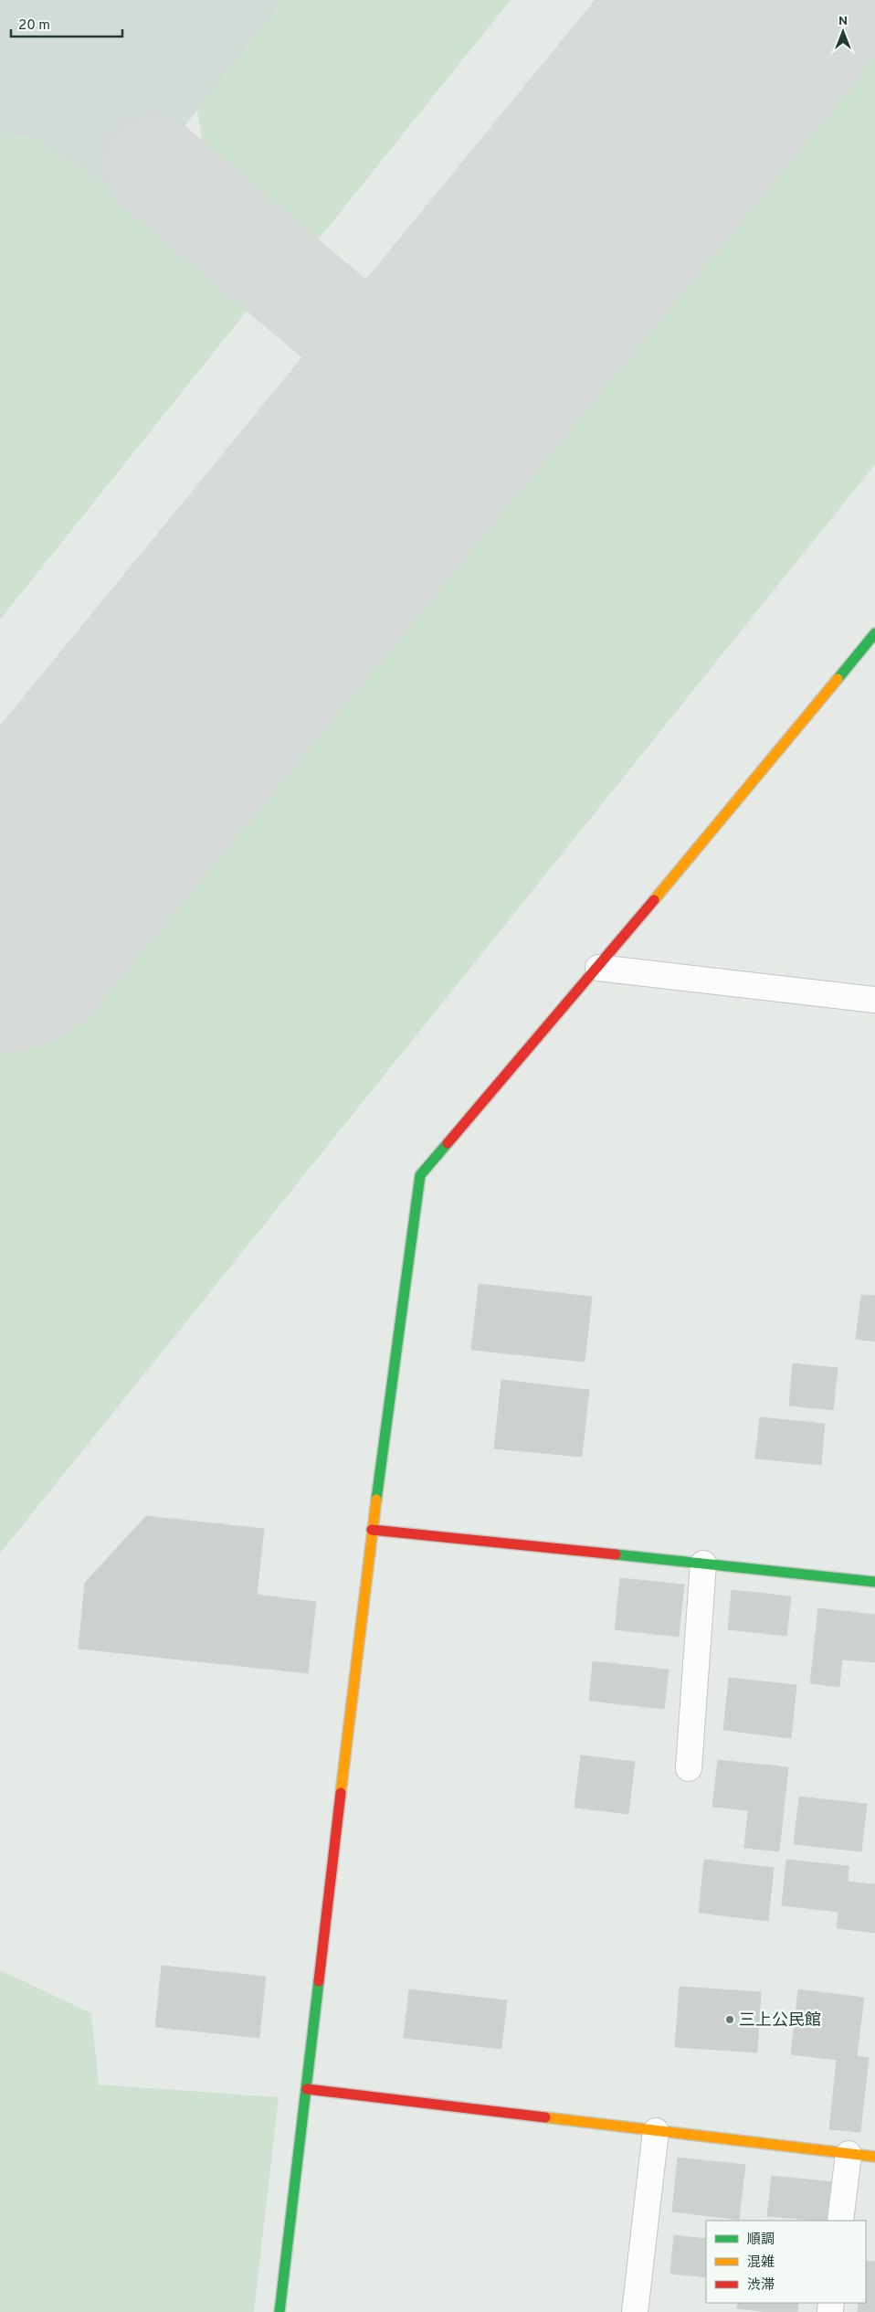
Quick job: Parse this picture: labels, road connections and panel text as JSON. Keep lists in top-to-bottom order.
{
  "places": ["三上公民館"],
  "legend": ["順調", "混雑", "渋滞"],
  "scale_bar": "20 m",
  "north": "top"
}
